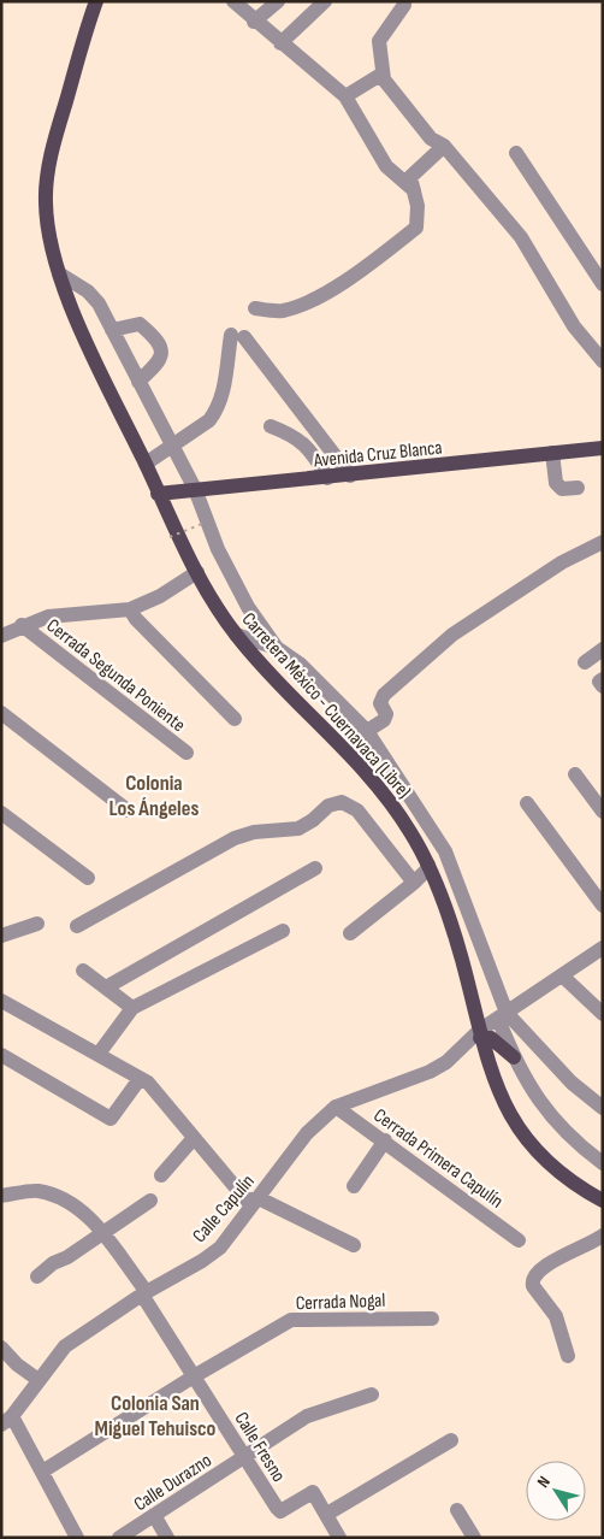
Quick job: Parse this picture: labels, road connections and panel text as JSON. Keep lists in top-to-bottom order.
{
  "streets": {
    "main road": ["Avenida Cruz Blanca", "Carretera México - Cuernavaca (Libre)"],
    "street": [
      "Cerrada Segunda Poniente",
      "Cerrada Primera Capulín",
      "Calle Capulín",
      "Cerrada Nogal",
      "Calle Fresno",
      "Calle Durazno"
    ]
  },
  "crossings": [
    ["Avenida Cruz Blanca", "Carretera México - Cuernavaca (Libre)"],
    ["Carretera México - Cuernavaca (Libre)", "Calle Capulín"],
    ["Cerrada Primera Capulín", "Calle Capulín"],
    ["Calle Capulín", "Calle Fresno"],
    ["Cerrada Nogal", "Calle Fresno"],
    ["Calle Fresno", "Calle Durazno"]
  ],
  "districts": ["Colonia Los Ángeles", "Colonia San Miguel Tehuisco"],
  "north": "top left"
}
